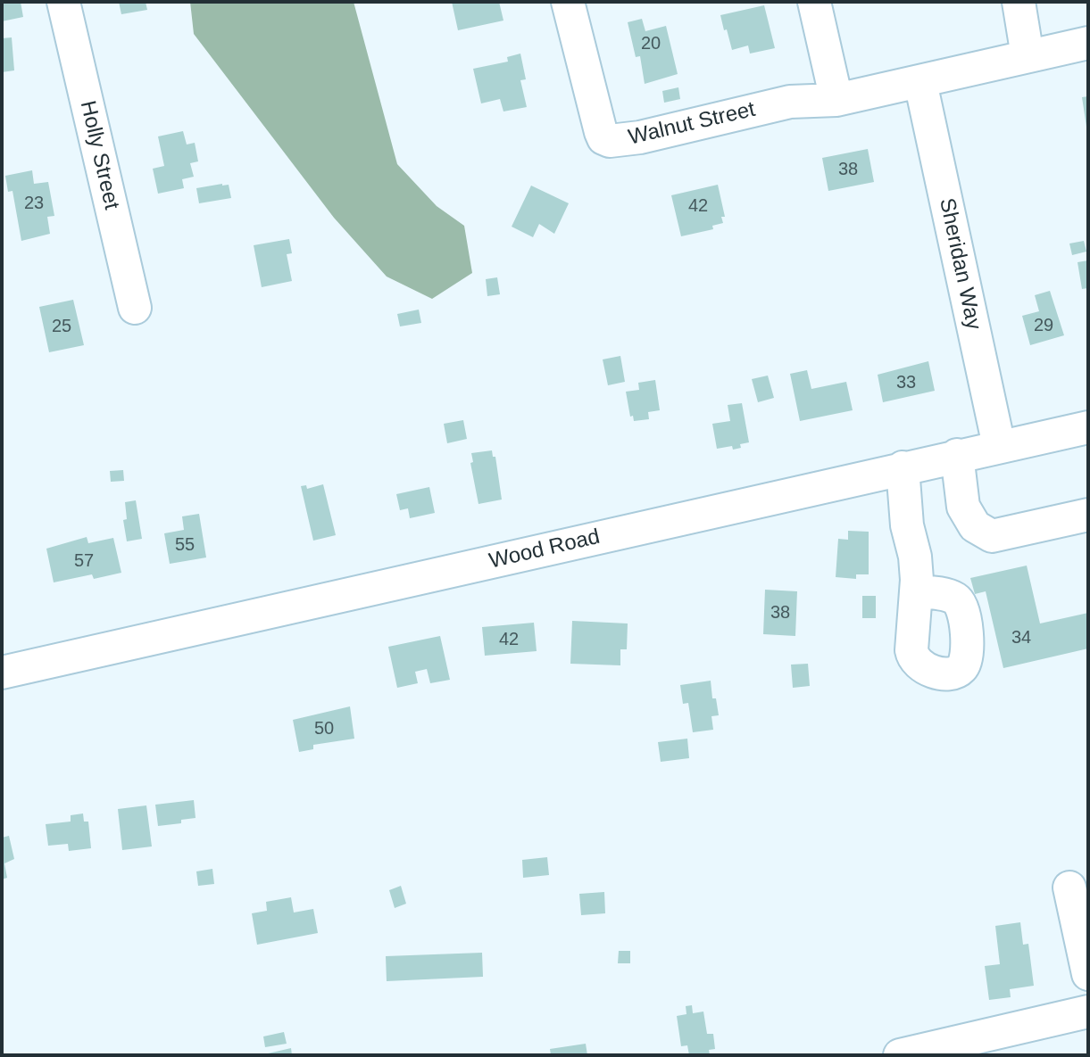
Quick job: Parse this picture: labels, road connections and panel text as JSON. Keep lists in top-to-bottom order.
{
  "streets": {
    "street": [
      "Walnut Street",
      "Holly Street",
      "Sheridan Way",
      "Wood Road"
    ]
  },
  "crossings": [
    ["Walnut Street", "Sheridan Way"],
    ["Sheridan Way", "Wood Road"]
  ],
  "house_numbers": [
    "20",
    "38",
    "23",
    "42",
    "29",
    "25",
    "33",
    "55",
    "57",
    "38",
    "34",
    "42",
    "50"
  ]
}
